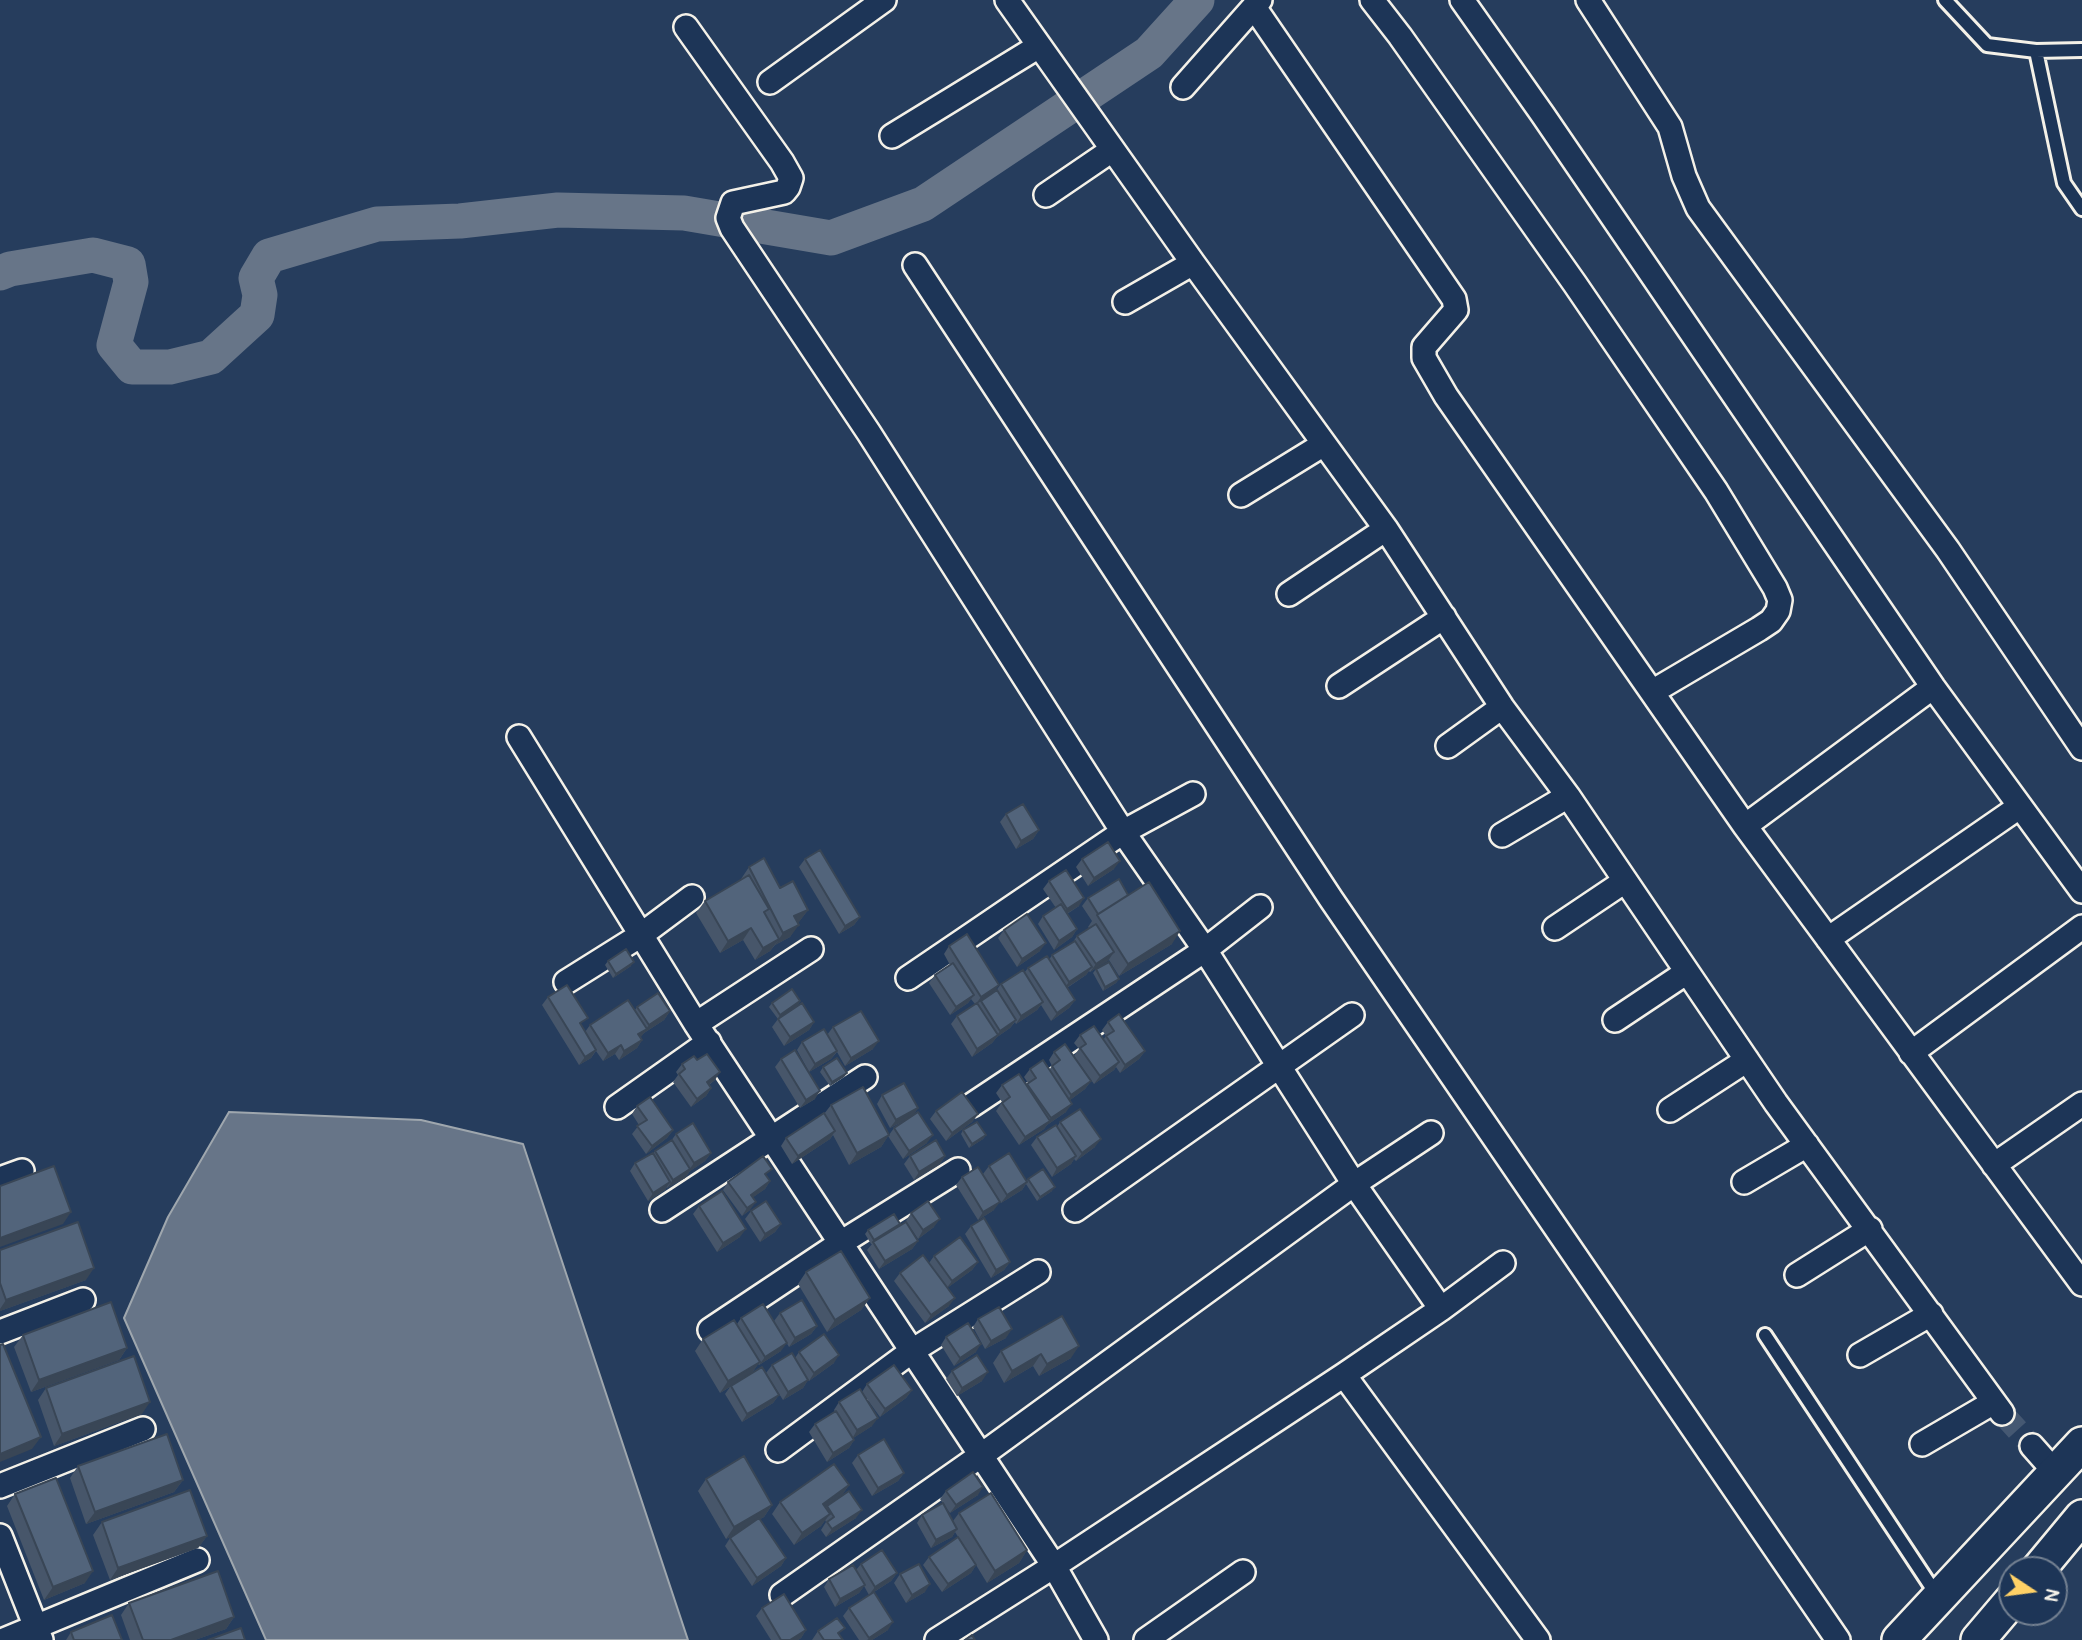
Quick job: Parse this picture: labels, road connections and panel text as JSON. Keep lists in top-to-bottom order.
{
  "north": "right"
}
